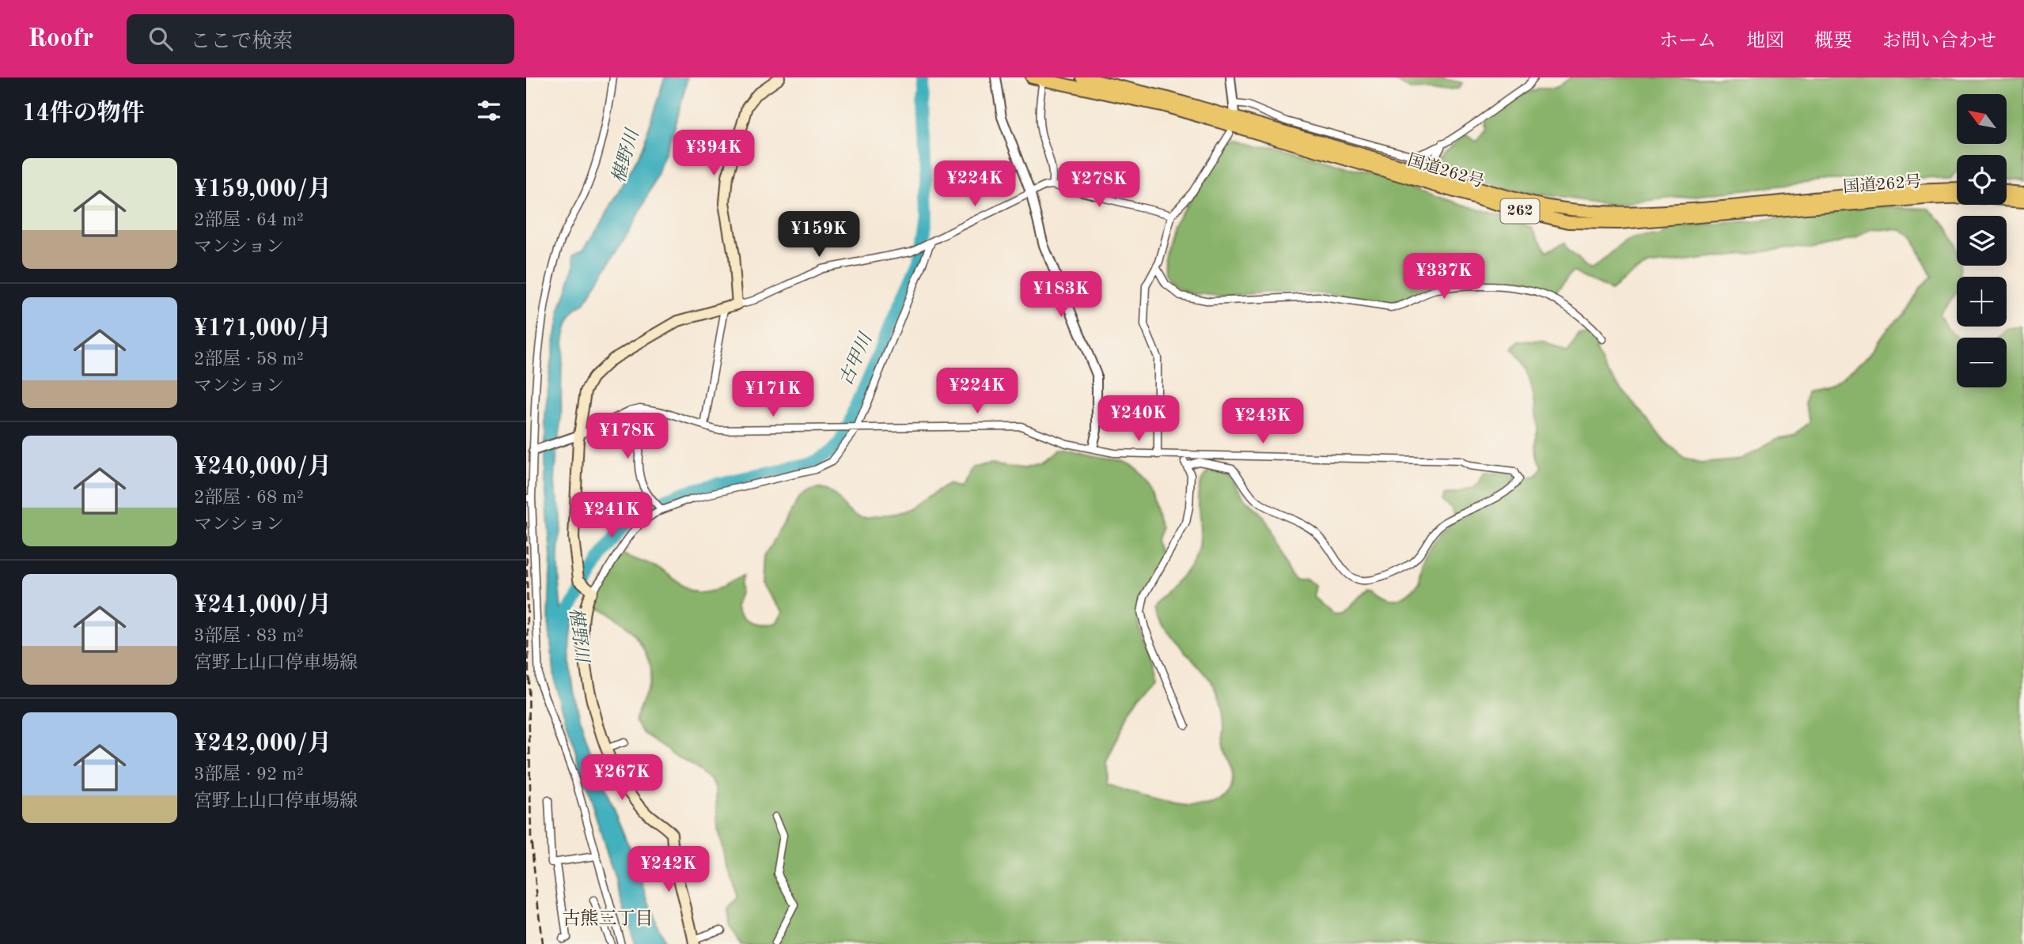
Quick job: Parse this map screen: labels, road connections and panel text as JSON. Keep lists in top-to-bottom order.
{
  "streets": {
    "highway": ["国道262号", "262"]
  },
  "districts": ["古熊三丁目"],
  "water": ["椹野川", "古甲川"],
  "north": "top left",
  "page": {
    "header": "Roofr",
    "search": "ここで検索",
    "nav": [
      "ホーム",
      "地図",
      "概要",
      "お問い合わせ"
    ],
    "heading": "14件の物件",
    "map_buttons": ["+", "−"],
    "price": [
      "¥394K",
      "¥224K",
      "¥278K",
      "¥159K",
      "¥337K",
      "¥183K",
      "¥224K",
      "¥171K",
      "¥240K",
      "¥243K",
      "¥178K",
      "¥241K",
      "¥267K",
      "¥242K"
    ],
    "list": [
      {
        "name": "¥159,000/月",
        "note": "2部屋 · 64 m² · マンション"
      },
      {
        "name": "¥171,000/月",
        "note": "2部屋 · 58 m² · マンション"
      },
      {
        "name": "¥240,000/月",
        "note": "2部屋 · 68 m² · マンション"
      },
      {
        "name": "¥241,000/月",
        "note": "3部屋 · 83 m² · 宮野上山口停車場線"
      },
      {
        "name": "¥242,000/月",
        "note": "3部屋 · 92 m² · 宮野上山口停車場線"
      }
    ]
  }
}
